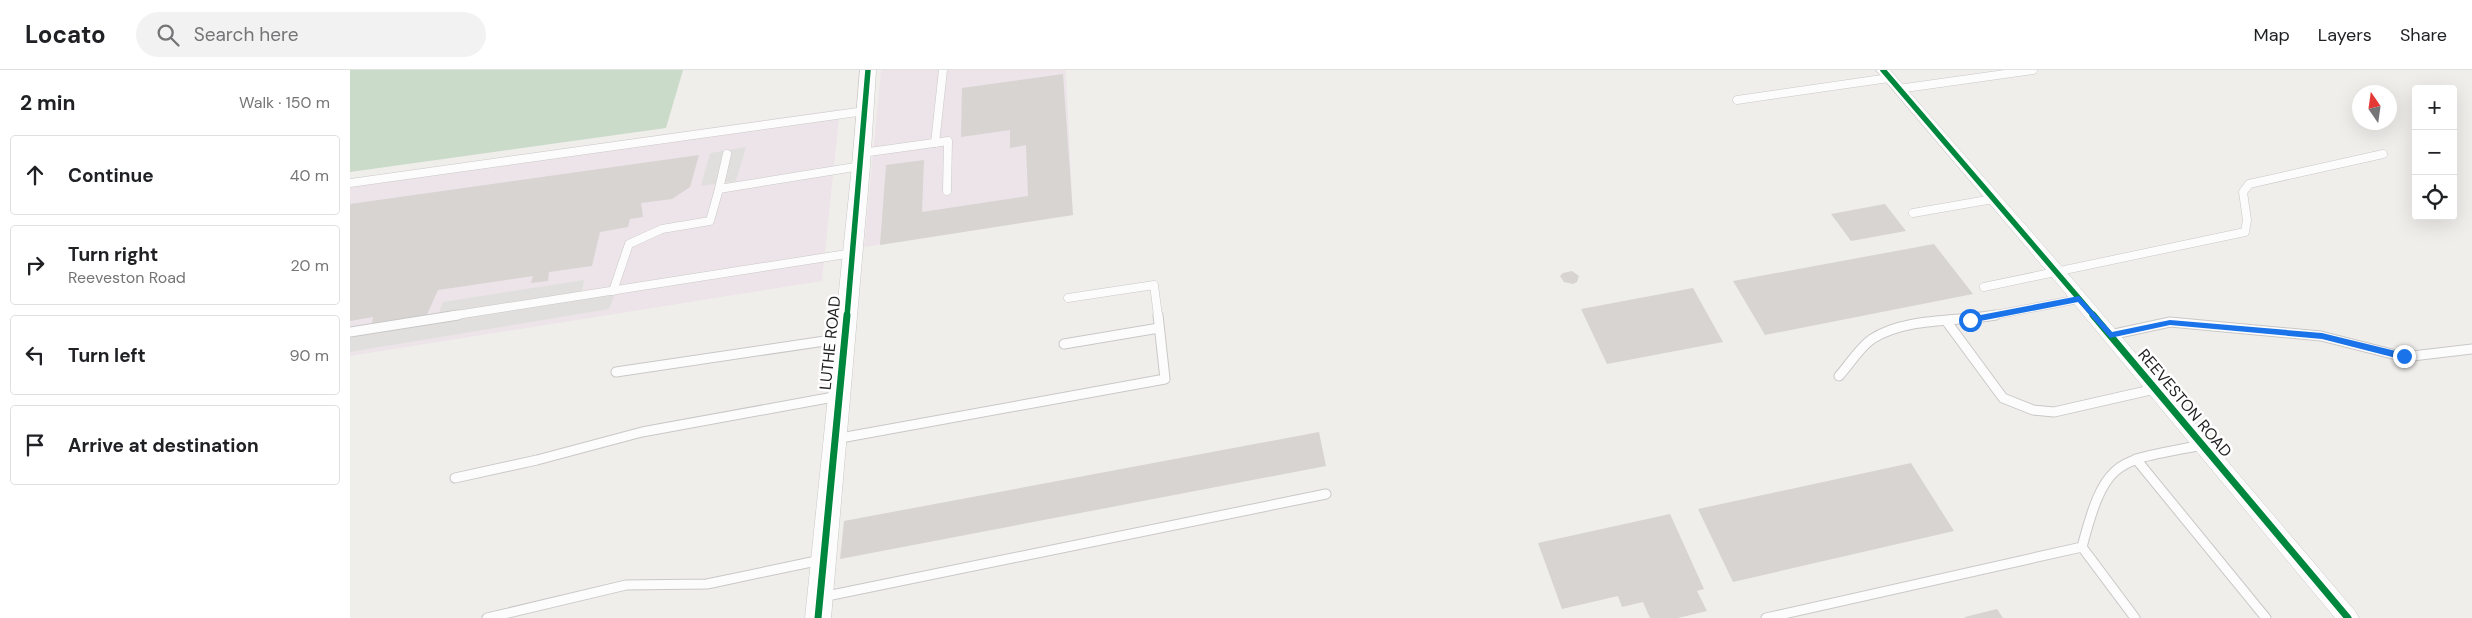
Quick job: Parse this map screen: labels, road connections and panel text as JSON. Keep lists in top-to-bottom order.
{
  "streets": {
    "street": ["LUTHE ROAD", "REEVESTON ROAD"]
  },
  "north": "top",
  "page": {
    "header": "Locato",
    "search": "Search here",
    "nav": ["Map", "Layers", "Share"],
    "heading": ["2 min", "Walk · 150 m"],
    "map_buttons": ["+", "−"],
    "list": [
      ["Continue", "40 m"],
      ["Turn right", "Reeveston Road", "20 m"],
      ["Turn left", "90 m"],
      "Arrive at destination"
    ]
  }
}
